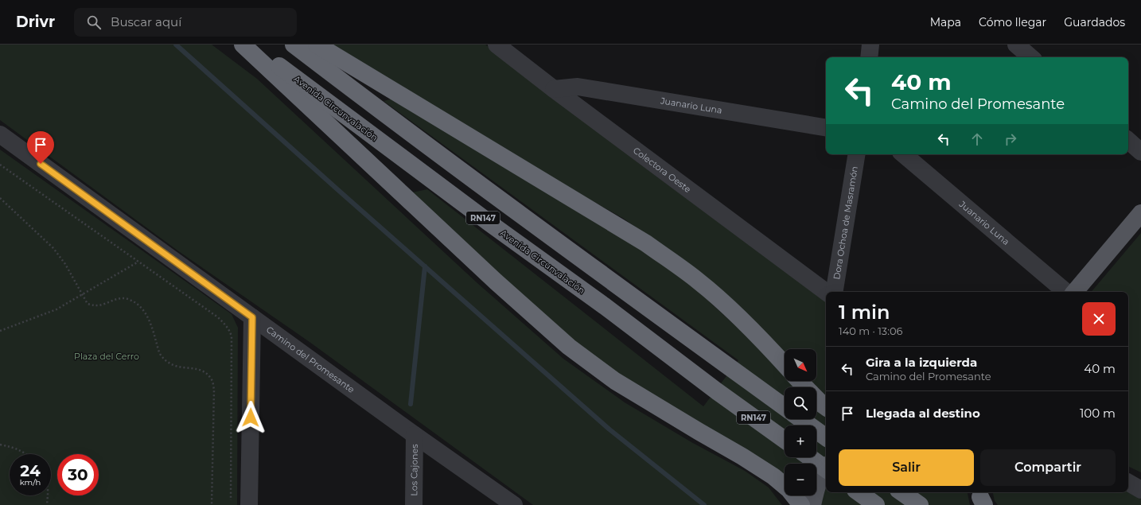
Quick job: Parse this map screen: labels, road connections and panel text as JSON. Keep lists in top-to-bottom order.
{
  "streets": {
    "highway": ["Avenida Circunvalación", "RN147"],
    "street": [
      "Juanario Luna",
      "Colectora Oeste",
      "Dora Ochoa de Masramón",
      "Camino del Promesante",
      "Los Cajones"
    ]
  },
  "crossings": [
    ["Juanario Luna", "Colectora Oeste"],
    ["Camino del Promesante", "Los Cajones"]
  ],
  "parks": ["Plaza del Cerro"],
  "north": "bottom right",
  "page": {
    "header": "Drivr",
    "search": "Buscar aquí",
    "nav": ["Mapa", "Cómo llegar", "Guardados"],
    "turn": ["40 m", "Camino del Promesante"],
    "heading": ["1 min", "140 m · 13:06"],
    "list": [
      {
        "name": "Gira a la izquierda",
        "note": "Camino del Promesante",
        "value": "40 m"
      },
      {
        "name": "Llegada al destino",
        "value": "100 m"
      }
    ],
    "map_buttons": ["+", "−"],
    "buttons": ["Salir", "Compartir"],
    "speed": "24 km/h",
    "limit": "30"
  }
}
